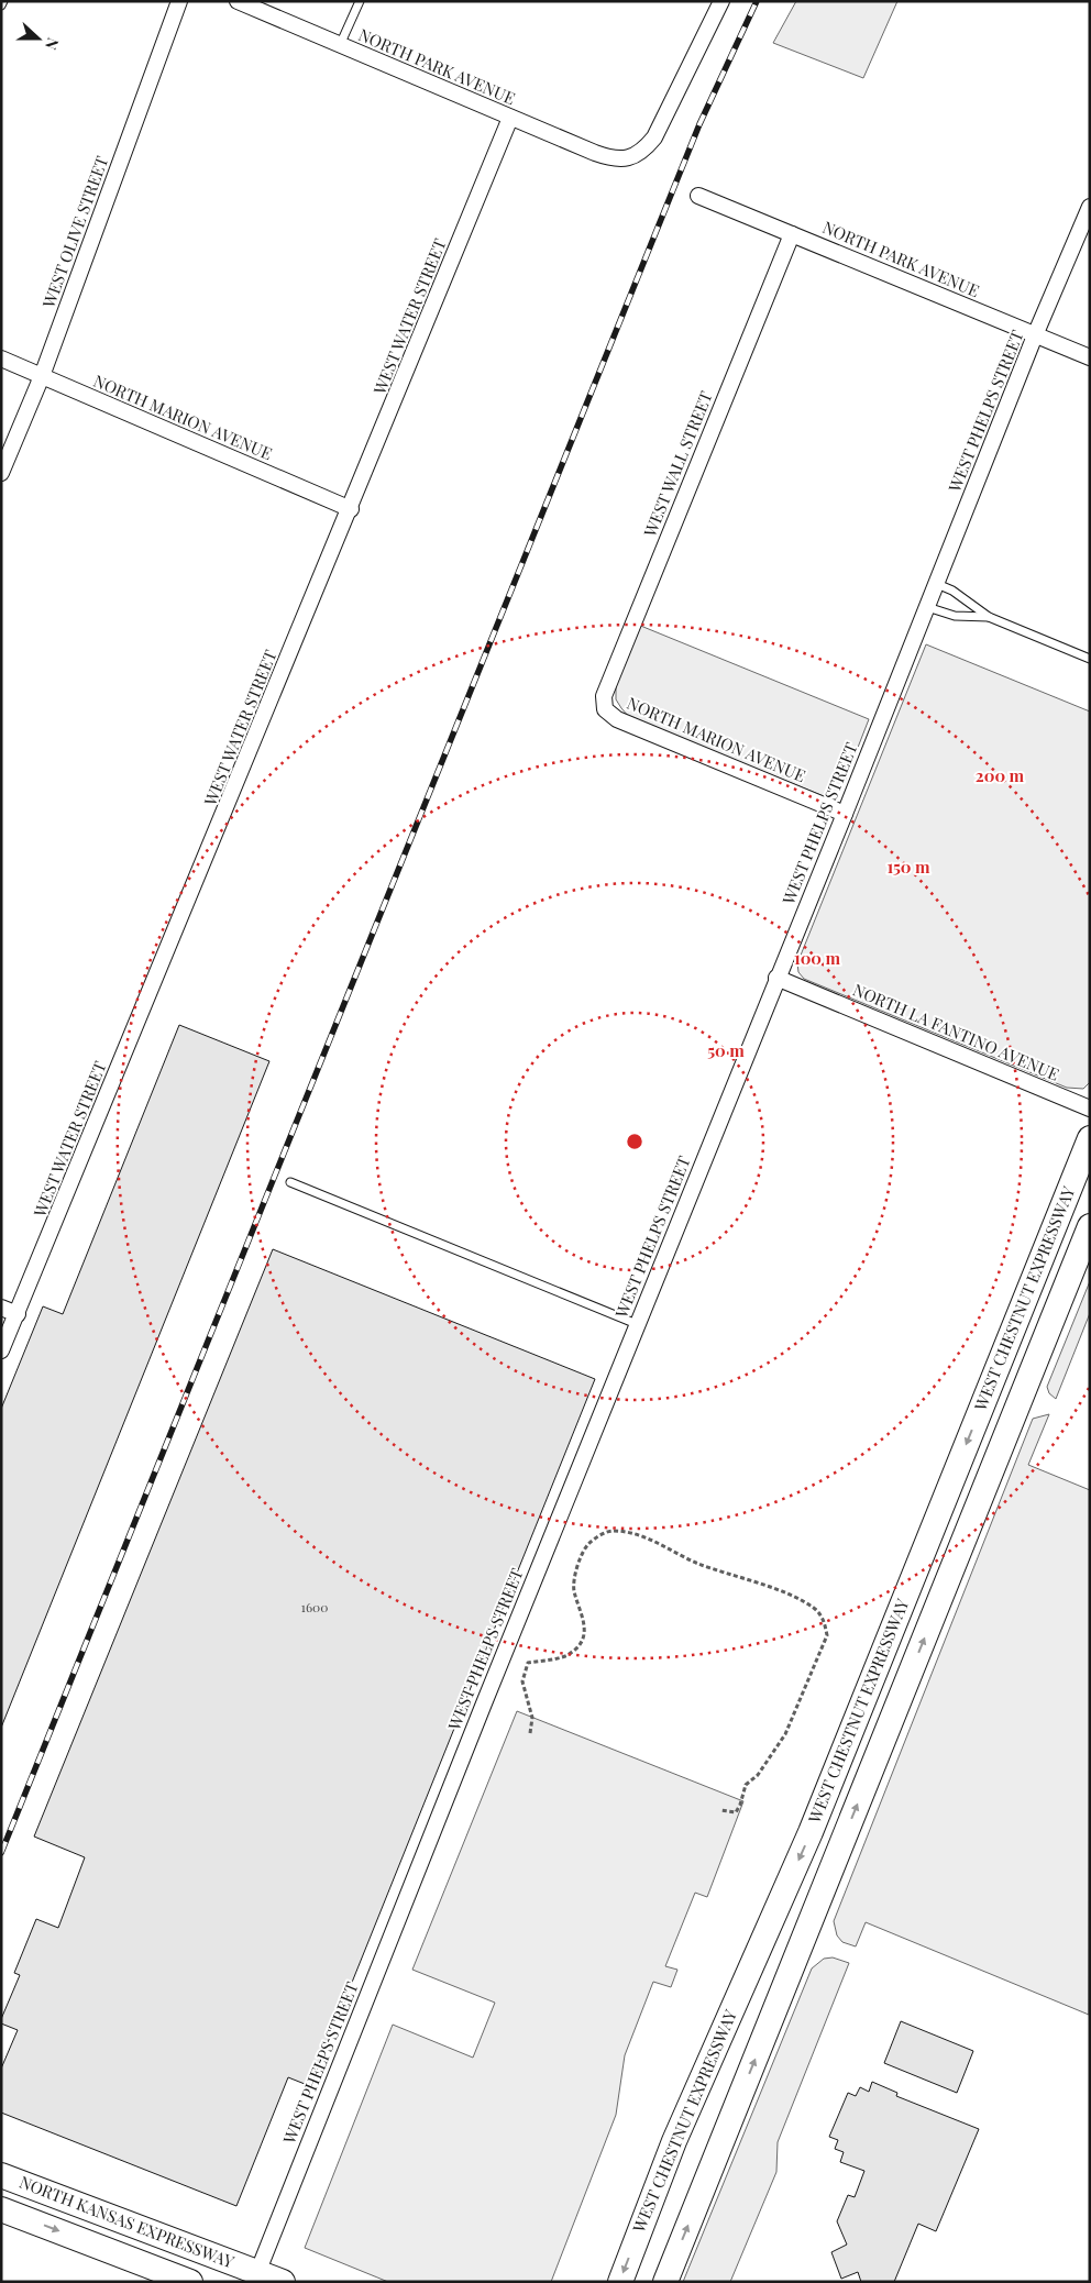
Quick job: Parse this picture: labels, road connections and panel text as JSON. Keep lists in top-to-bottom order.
{
  "streets": {
    "main road": ["WEST CHESTNUT EXPRESSWAY", "NORTH KANSAS EXPRESSWAY"],
    "street": [
      "NORTH PARK AVENUE",
      "WEST OLIVE STREET",
      "WEST WATER STREET",
      "WEST PHELPS STREET",
      "NORTH MARION AVENUE",
      "WEST WALL STREET",
      "NORTH LA FANTINO AVENUE"
    ]
  },
  "crossings": [
    ["NORTH PARK AVENUE", "WEST WATER STREET"],
    ["NORTH PARK AVENUE", "WEST PHELPS STREET"],
    ["NORTH PARK AVENUE", "WEST WALL STREET"],
    ["WEST OLIVE STREET", "NORTH MARION AVENUE"],
    ["WEST WATER STREET", "NORTH MARION AVENUE"],
    ["WEST PHELPS STREET", "NORTH MARION AVENUE"],
    ["WEST PHELPS STREET", "NORTH LA FANTINO AVENUE"],
    ["WEST PHELPS STREET", "NORTH KANSAS EXPRESSWAY"],
    ["NORTH MARION AVENUE", "WEST WALL STREET"]
  ],
  "house_numbers": ["1600"],
  "north": "right",
  "rings": [
    "200 m",
    "150 m",
    "100 m",
    "50 m"
  ]
}
